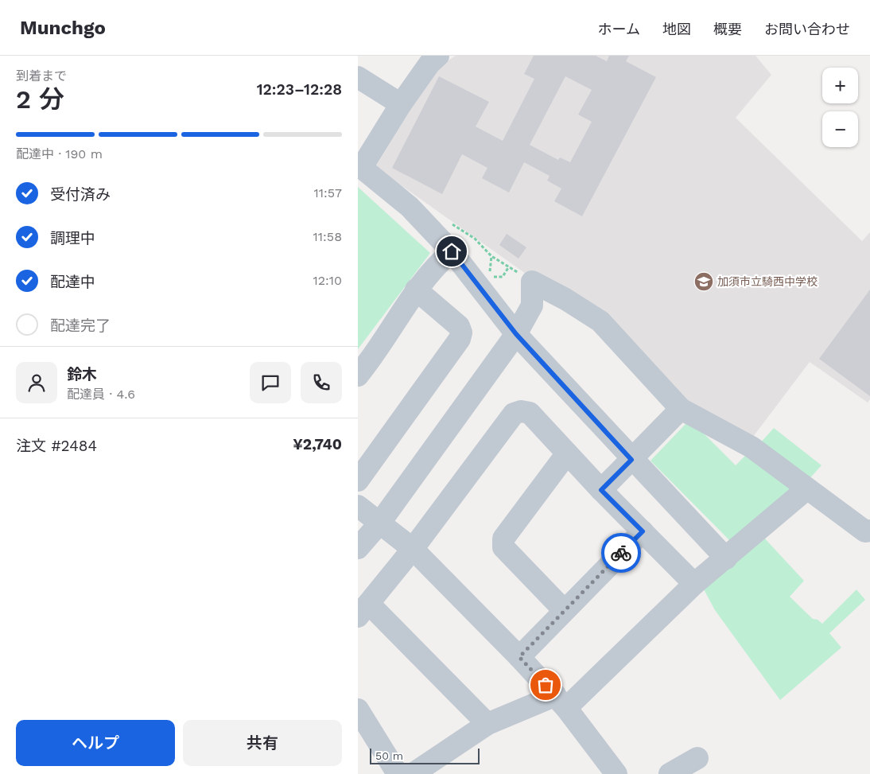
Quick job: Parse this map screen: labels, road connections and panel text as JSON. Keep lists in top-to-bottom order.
{
  "places": {
    "school or university": ["加須市立騎西中学校"]
  },
  "scale_bar": "50 m",
  "page": {
    "header": "Munchgo",
    "nav": [
      "ホーム",
      "地図",
      "概要",
      "お問い合わせ"
    ],
    "heading": ["2 分", "到着まで", "12:23–12:28"],
    "panel": [
      "鈴木",
      "配達員 · 4.6",
      "注文 #2484",
      "¥2,740"
    ],
    "map_buttons": ["+", "−"],
    "bar": "配達中 · 190 m",
    "list": [
      ["受付済み", "11:57"],
      ["調理中", "11:58"],
      ["配達中", "12:10"],
      "配達完了"
    ],
    "buttons": ["ヘルプ", "共有"],
    "scale": "50 m"
  }
}
